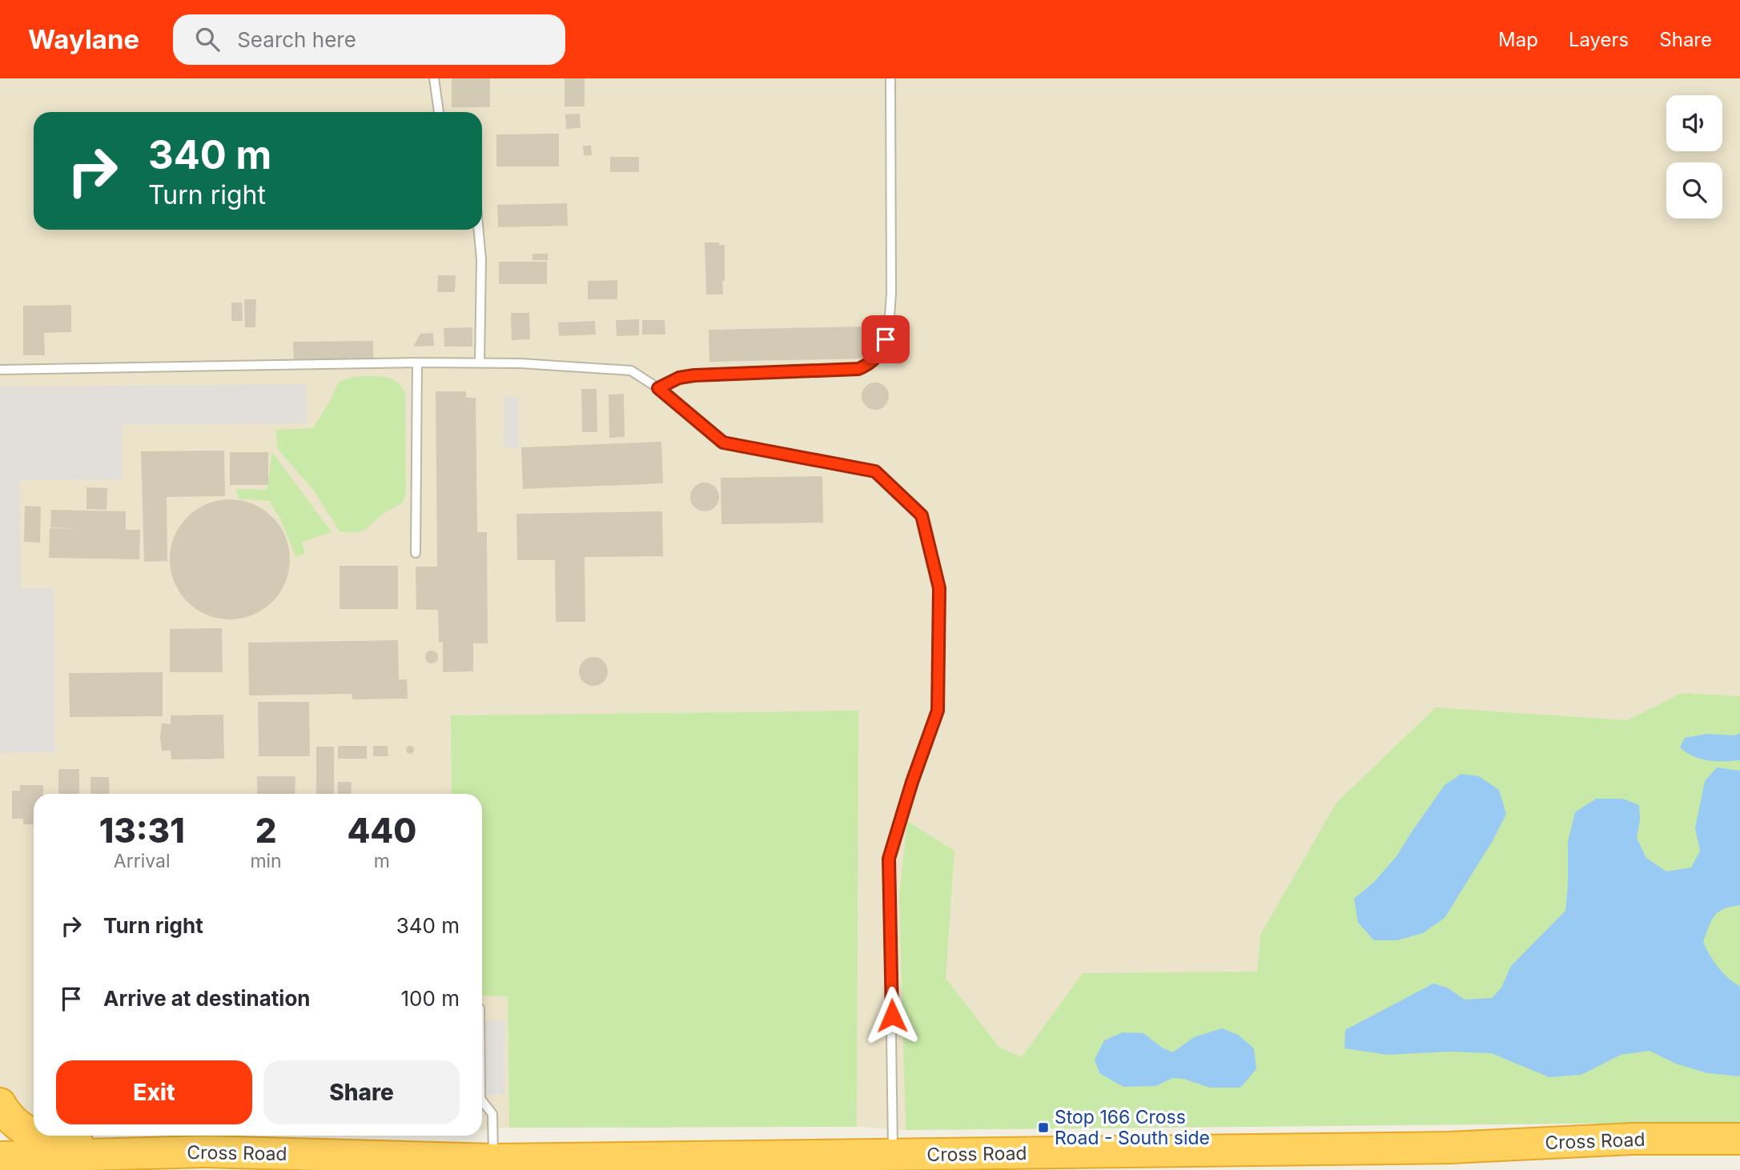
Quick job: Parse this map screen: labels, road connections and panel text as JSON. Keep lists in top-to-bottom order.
{
  "streets": {
    "highway": ["Cross Road"]
  },
  "places": {
    "transit": ["Stop 166 Cross Road - South side"]
  },
  "page": {
    "header": "Waylane",
    "search": "Search here",
    "nav": ["Map", "Layers", "Share"],
    "turn": ["340 m", "Turn right"],
    "eta": [
      "13:31",
      "Arrival",
      "2",
      "min",
      "440",
      "m"
    ],
    "list": [
      {
        "name": "Turn right",
        "value": "340 m"
      },
      {
        "name": "Arrive at destination",
        "value": "100 m"
      }
    ],
    "buttons": ["Exit", "Share"]
  }
}
